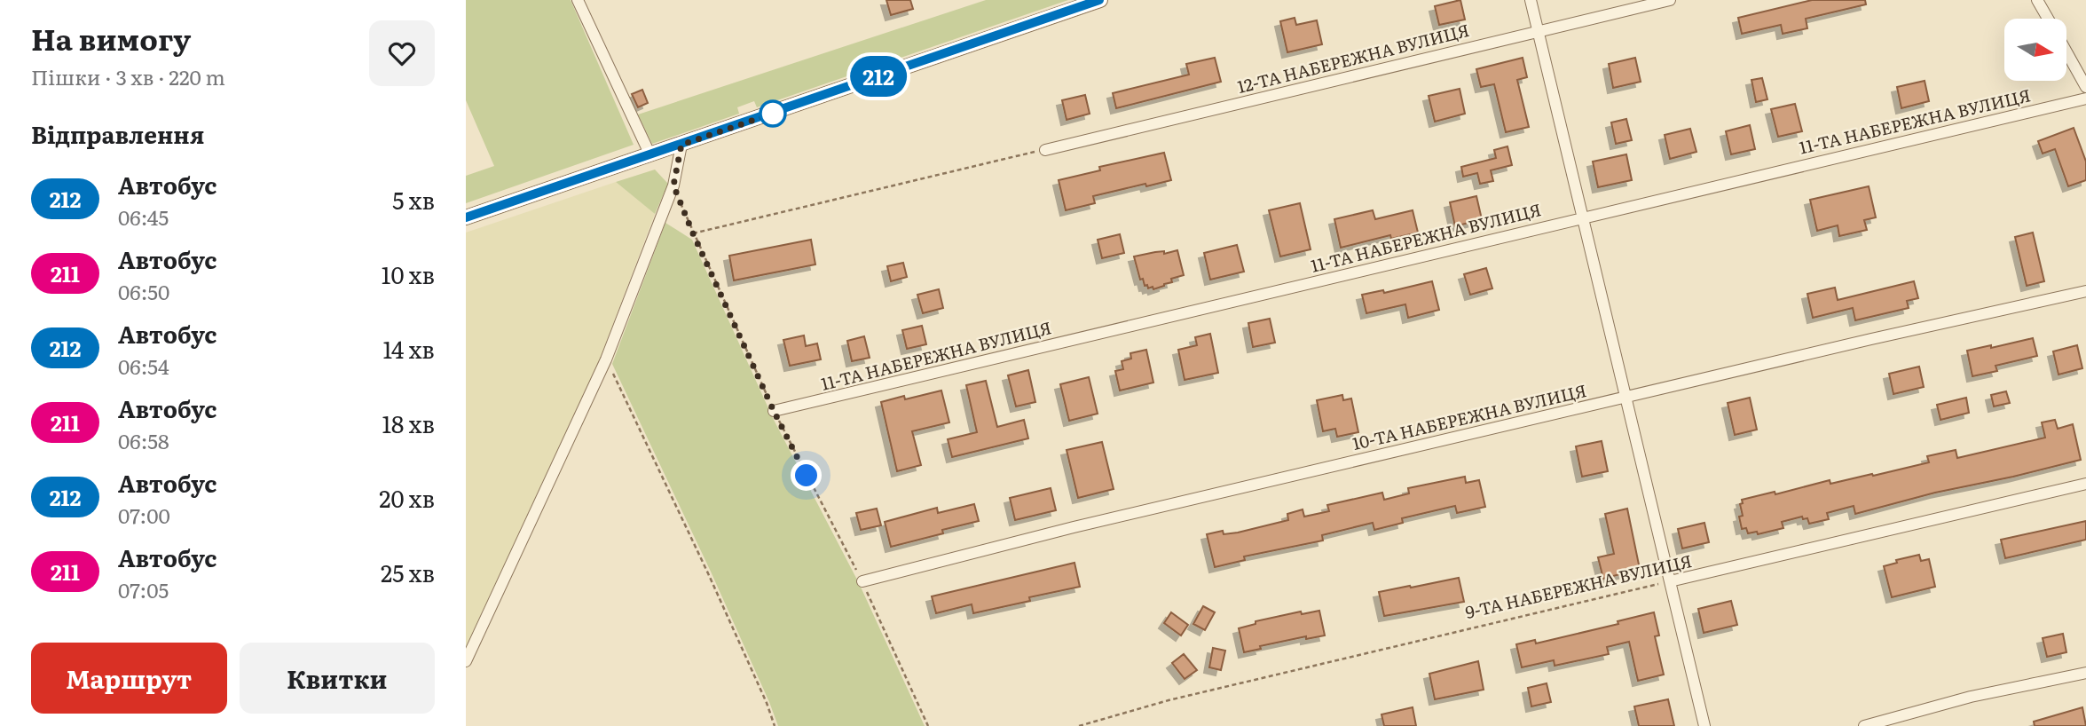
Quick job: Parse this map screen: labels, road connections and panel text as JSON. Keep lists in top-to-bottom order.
{
  "streets": {
    "street": [
      "12-ТА НАБЕРЕЖНА ВУЛИЦЯ",
      "11-ТА НАБЕРЕЖНА ВУЛИЦЯ",
      "10-ТА НАБЕРЕЖНА ВУЛИЦЯ",
      "9-ТА НАБЕРЕЖНА ВУЛИЦЯ"
    ]
  },
  "lines": ["bus line 212"],
  "north": "right",
  "page": {
    "heading": [
      ["На вимогу", "Пішки · 3 хв · 220 m"],
      "Відправлення"
    ],
    "on_map": "212",
    "list": [
      {
        "mark": "212",
        "name": "Автобус",
        "note": "06:45",
        "value": "5 хв"
      },
      {
        "mark": "211",
        "name": "Автобус",
        "note": "06:50",
        "value": "10 хв"
      },
      {
        "mark": "212",
        "name": "Автобус",
        "note": "06:54",
        "value": "14 хв"
      },
      {
        "mark": "211",
        "name": "Автобус",
        "note": "06:58",
        "value": "18 хв"
      },
      {
        "mark": "212",
        "name": "Автобус",
        "note": "07:00",
        "value": "20 хв"
      },
      {
        "mark": "211",
        "name": "Автобус",
        "note": "07:05",
        "value": "25 хв"
      }
    ],
    "buttons": ["Маршрут", "Квитки"]
  }
}
